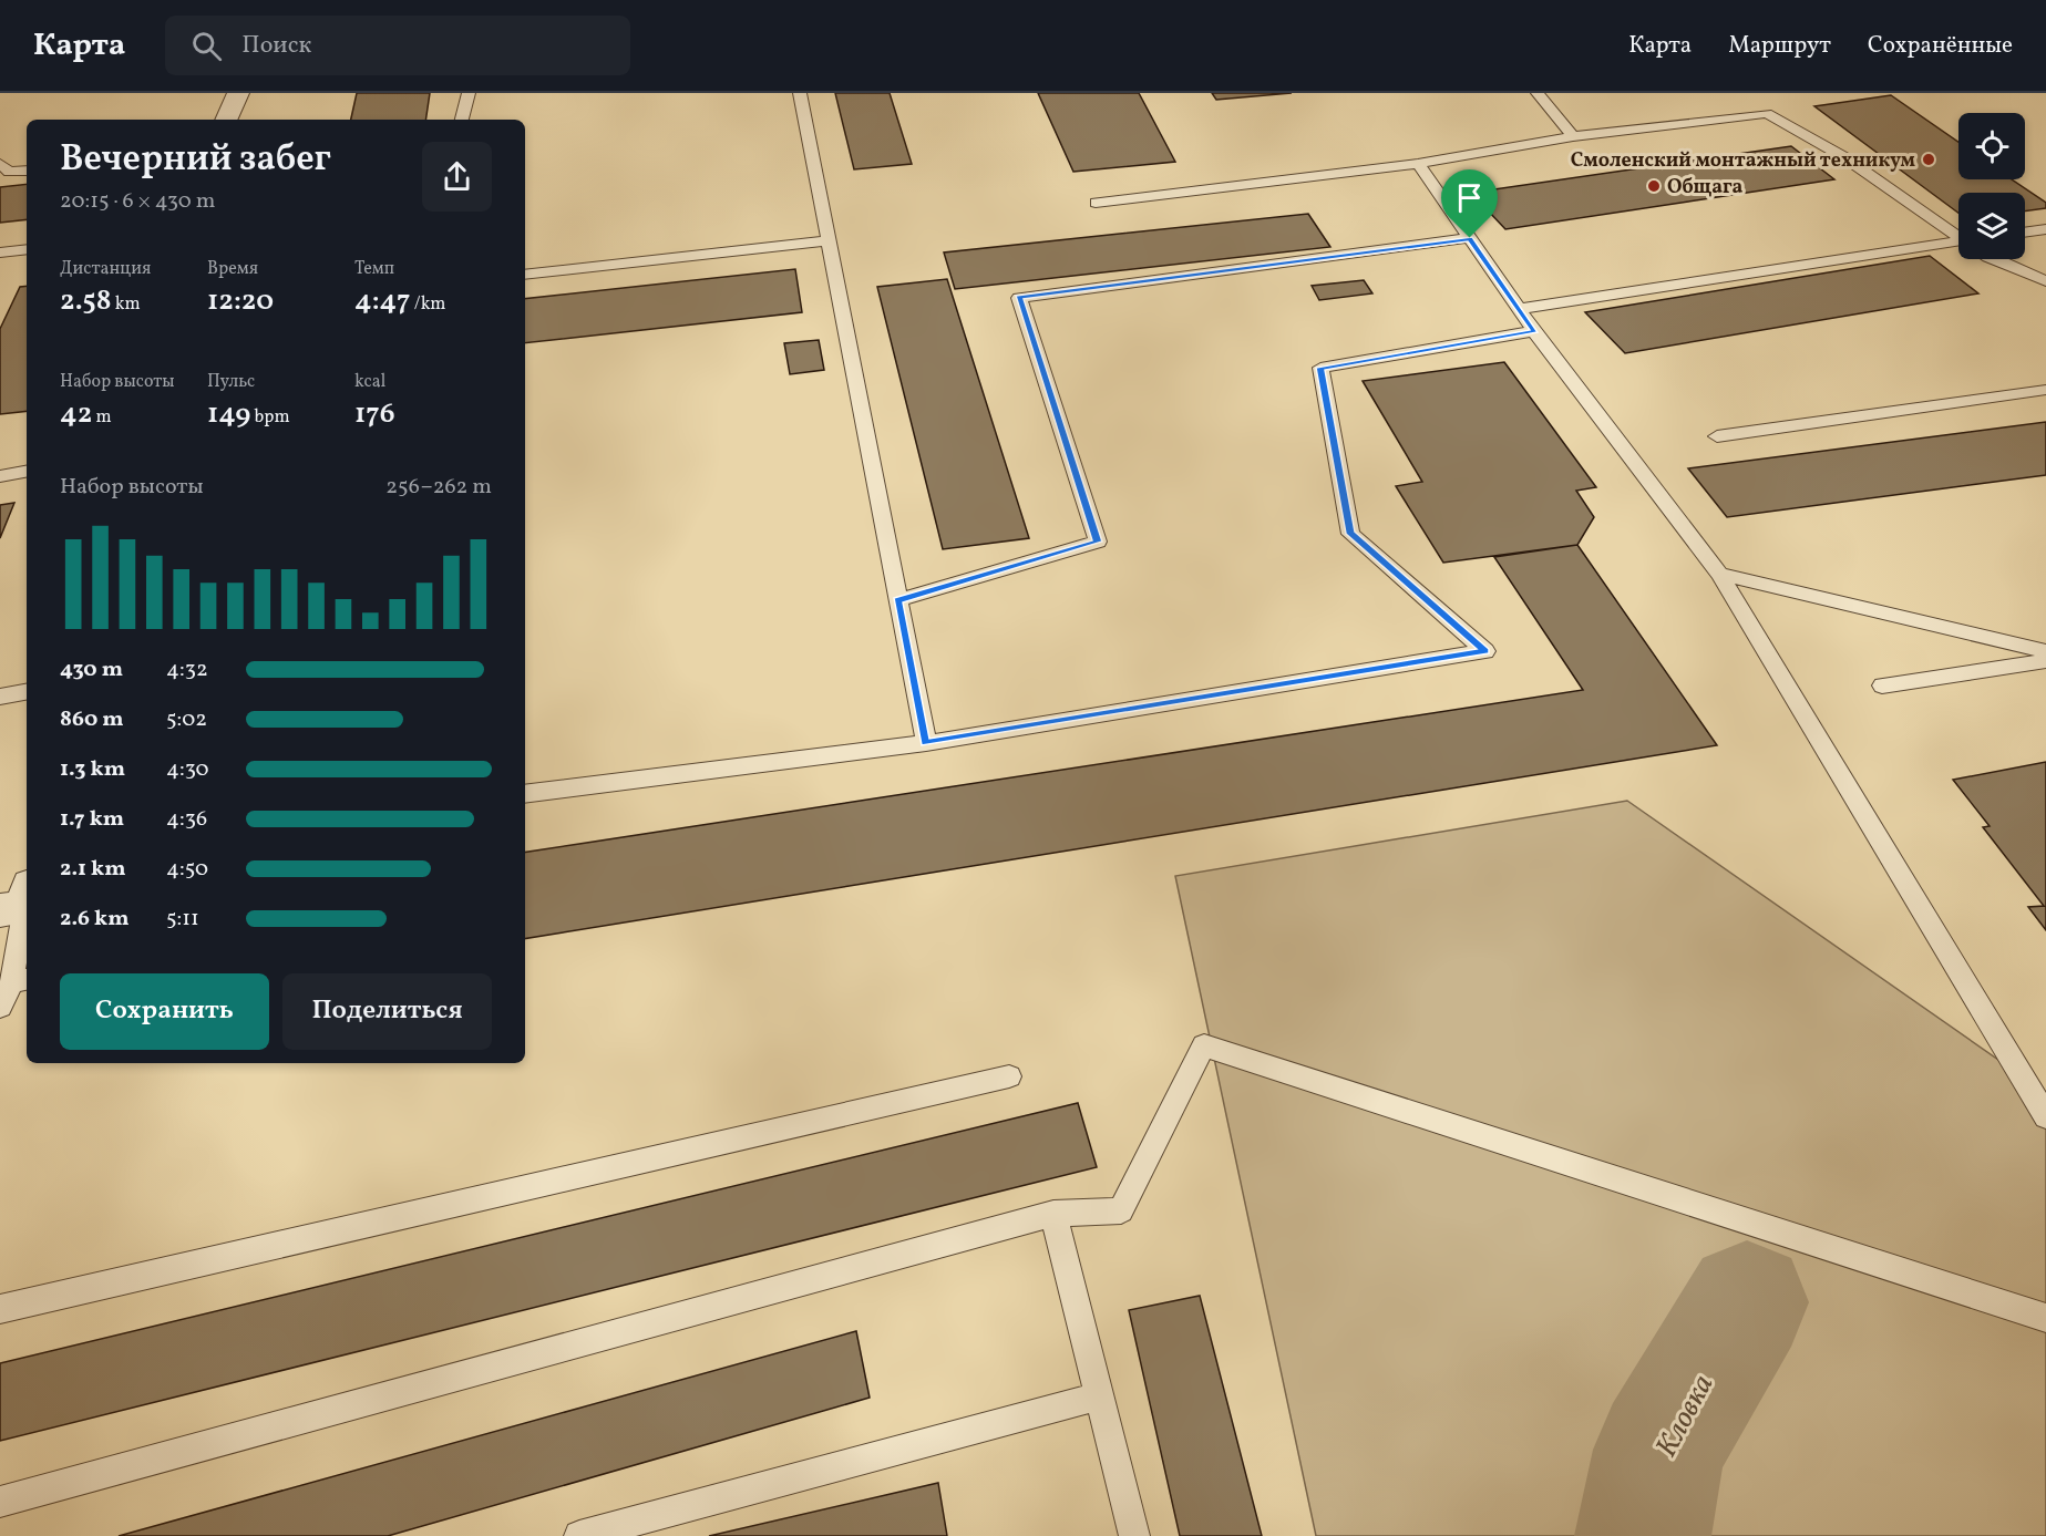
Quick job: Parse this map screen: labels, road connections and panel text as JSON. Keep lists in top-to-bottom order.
{
  "water": ["Кловка"],
  "places": ["Смоленский монтажный техникум", "Общага"],
  "page": {
    "header": "Карта",
    "search": "Поиск",
    "nav": ["Карта", "Маршрут", "Сохранённые"],
    "heading": ["Вечерний забег", "20:15 · 6 × 430 m"],
    "stats": [
      ["Дистанция", "2.58 km"],
      ["Время", "12:20"],
      ["Темп", "4:47 /km"],
      ["Набор высоты", "42 m"],
      ["Пульс", "149 bpm"],
      ["kcal", "176"]
    ],
    "chart": ["Набор высоты", "256–262 m"],
    "list": [
      {
        "name": "430 m",
        "note": "4:32"
      },
      {
        "name": "860 m",
        "note": "5:02"
      },
      {
        "name": "1.3 km",
        "note": "4:30"
      },
      {
        "name": "1.7 km",
        "note": "4:36"
      },
      {
        "name": "2.1 km",
        "note": "4:50"
      },
      {
        "name": "2.6 km",
        "note": "5:11"
      }
    ],
    "buttons": ["Сохранить", "Поделиться"]
  }
}
